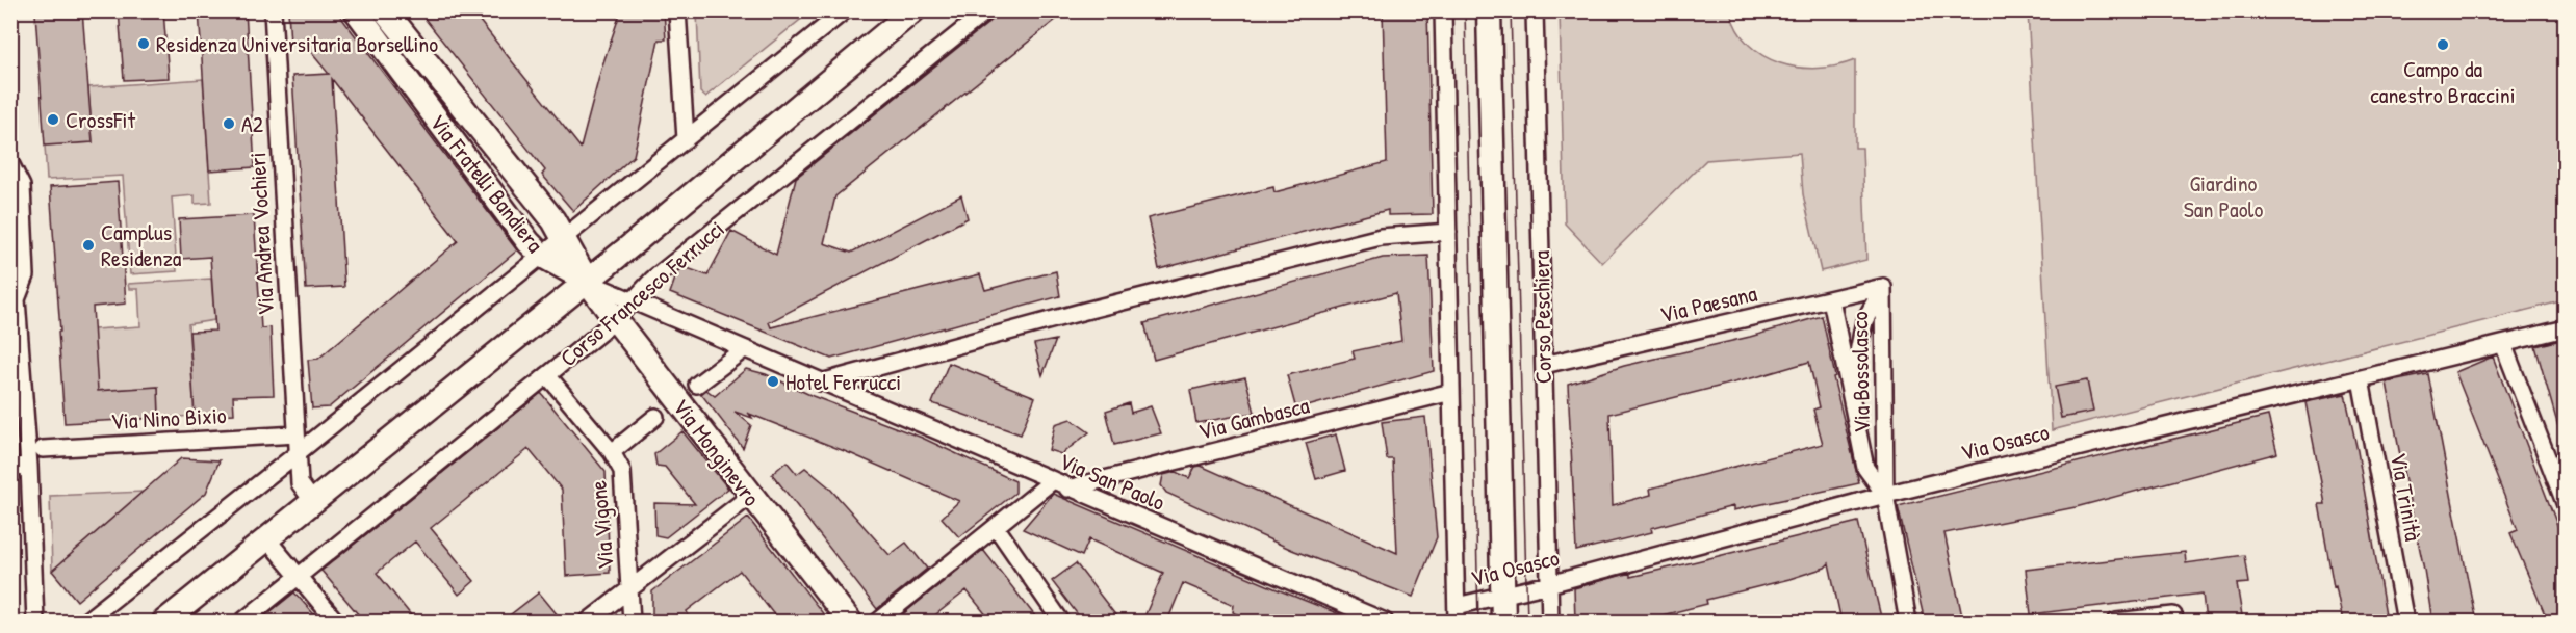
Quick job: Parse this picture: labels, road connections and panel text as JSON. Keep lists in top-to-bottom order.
{
  "streets": {
    "main road": [
      "Via Fratelli Bandiera",
      "Corso Francesco Ferrucci",
      "Corso Peschiera",
      "Via Monginevro"
    ],
    "street": [
      "Via Andrea Vochieri",
      "Via Paesana",
      "Via Bossolasco",
      "Via Nino Bixio",
      "Via Gambasca",
      "Via Osasco",
      "Via San Paolo",
      "Via Trinità",
      "Via Vigone"
    ]
  },
  "crossings": [
    ["Via Fratelli Bandiera", "Corso Francesco Ferrucci"],
    ["Via Fratelli Bandiera", "Via Monginevro"],
    ["Via Fratelli Bandiera", "Via San Paolo"],
    ["Via Andrea Vochieri", "Via Nino Bixio"],
    ["Corso Francesco Ferrucci", "Via Monginevro"],
    ["Corso Francesco Ferrucci", "Via San Paolo"],
    ["Corso Francesco Ferrucci", "Via Vigone"],
    ["Via Paesana", "Corso Peschiera"],
    ["Via Paesana", "Via Bossolasco"],
    ["Corso Peschiera", "Via Osasco"],
    ["Via Bossolasco", "Via Osasco"],
    ["Via Gambasca", "Via San Paolo"],
    ["Via Osasco", "Via Trinità"],
    ["Via Monginevro", "Via San Paolo"]
  ],
  "parks": ["Giardino San Paolo"],
  "places": [
    "Residenza Universitaria Borsellino",
    "Campo da canestro Braccini",
    "CrossFit",
    "A2",
    "Camplus Residenza",
    "Hotel Ferrucci"
  ]
}
